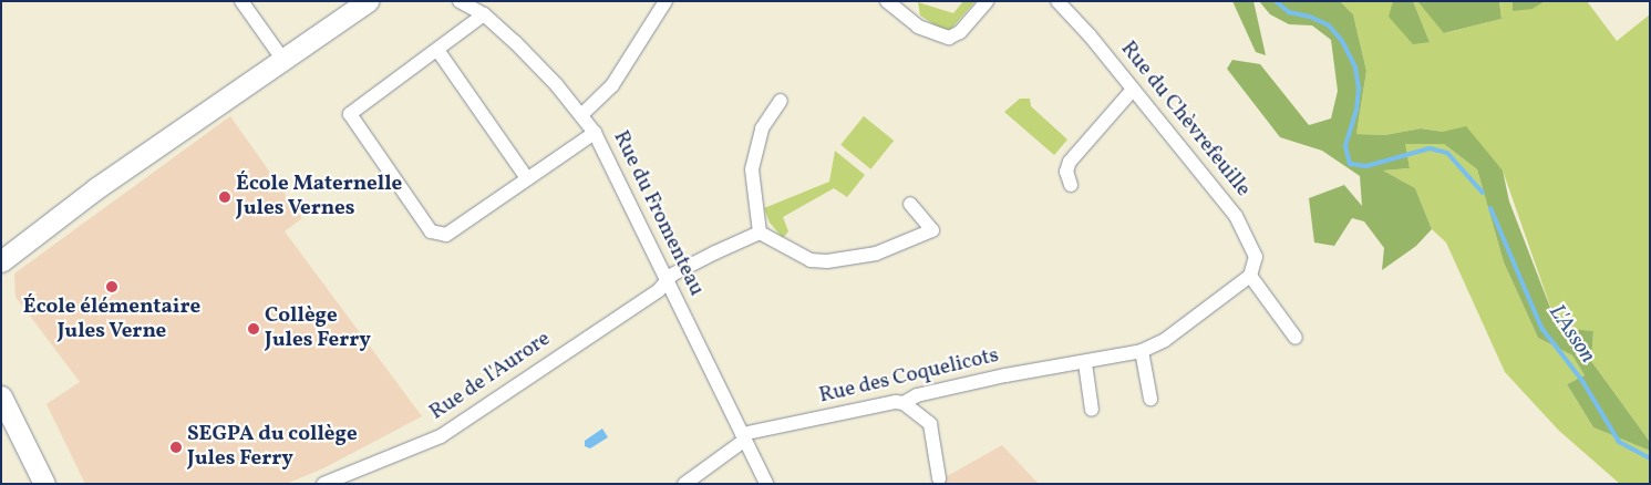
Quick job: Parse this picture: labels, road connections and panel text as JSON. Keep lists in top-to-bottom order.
{
  "streets": {
    "street": [
      "Rue du Chèvrefeuille",
      "Rue du Fromenteau",
      "Rue de l'Aurore",
      "Rue des Coquelicots"
    ]
  },
  "crossings": [
    ["Rue du Chèvrefeuille", "Rue des Coquelicots"],
    ["Rue du Fromenteau", "Rue de l'Aurore"],
    ["Rue du Fromenteau", "Rue des Coquelicots"]
  ],
  "water": ["L'Asson"],
  "places": [
    "École Maternelle Jules Vernes",
    "École élémentaire Jules Verne",
    "Collège Jules Ferry",
    "SEGPA du collège Jules Ferry"
  ]
}
